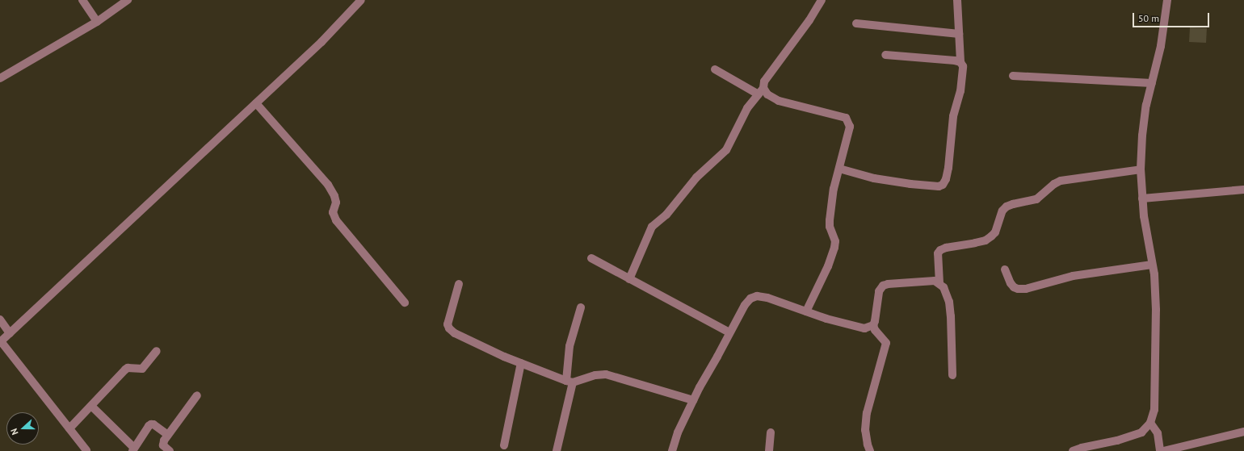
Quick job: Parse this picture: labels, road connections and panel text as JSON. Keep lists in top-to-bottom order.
{
  "scale_bar": "50 m",
  "north": "left"
}
